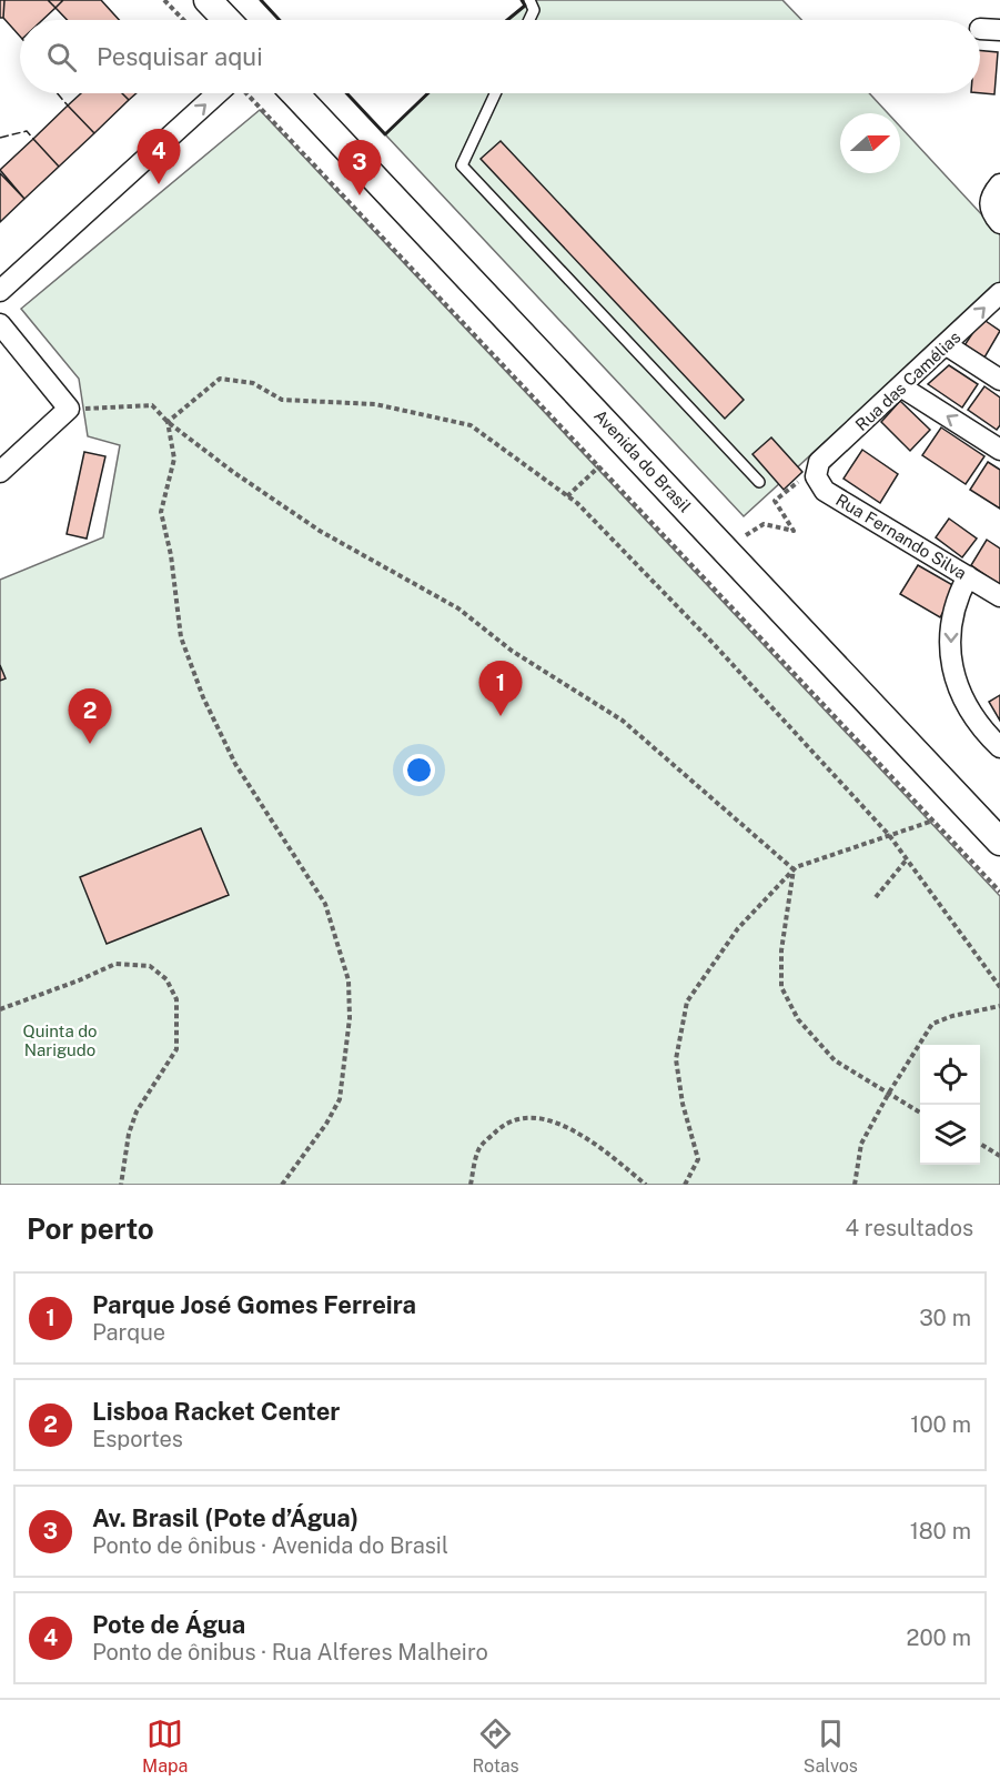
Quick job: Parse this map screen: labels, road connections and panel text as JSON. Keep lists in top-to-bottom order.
{
  "streets": {
    "main road": ["Avenida do Brasil"],
    "street": ["Rua das Camélias", "Rua Fernando Silva"]
  },
  "crossings": [
    ["Rua das Camélias", "Rua Fernando Silva"]
  ],
  "parks": ["Quinta do Narigudo"],
  "north": "right",
  "page": {
    "search": "Pesquisar aqui",
    "pins": [
      "4",
      "3",
      "1",
      "2"
    ],
    "heading": ["Por perto", "4 resultados"],
    "list": [
      {
        "mark": "1",
        "name": "Parque José Gomes Ferreira",
        "note": "Parque",
        "value": "30 m"
      },
      {
        "mark": "2",
        "name": "Lisboa Racket Center",
        "note": "Esportes",
        "value": "100 m"
      },
      {
        "mark": "3",
        "name": "Av. Brasil (Pote d’Água)",
        "note": "Ponto de ônibus · Avenida do Brasil",
        "value": "180 m"
      },
      {
        "mark": "4",
        "name": "Pote de Água",
        "note": "Ponto de ônibus · Rua Alferes Malheiro",
        "value": "200 m"
      }
    ],
    "nav": ["Mapa", "Rotas", "Salvos"]
  }
}
